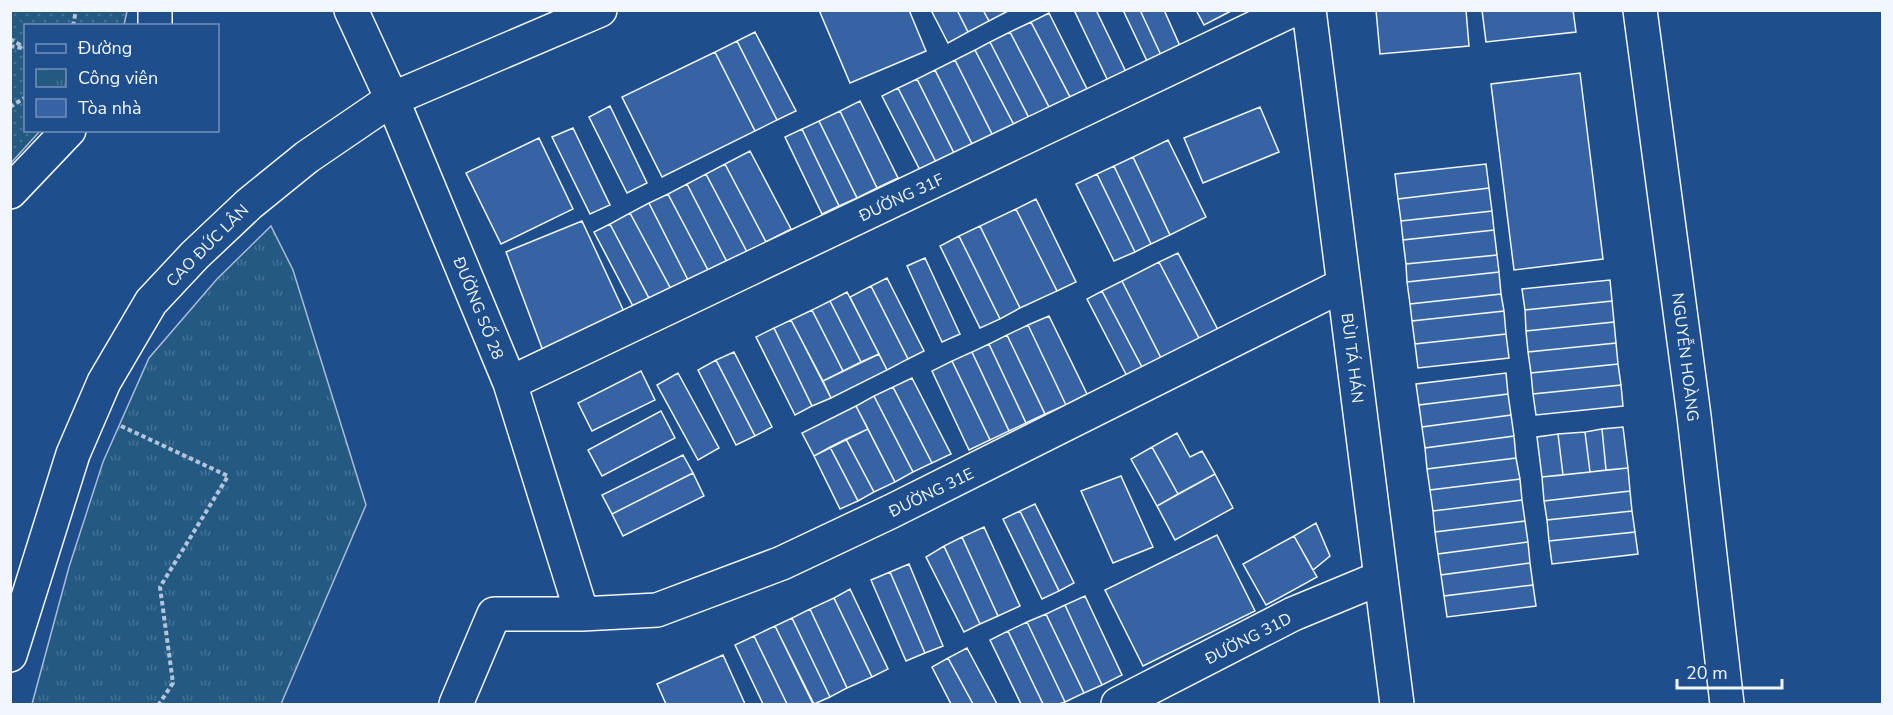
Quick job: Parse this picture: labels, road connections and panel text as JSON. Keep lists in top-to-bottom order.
{
  "streets": {
    "street": [
      "ĐƯỜNG 31F",
      "CAO ĐỨC LÂN",
      "ĐƯỜNG SỐ 28",
      "NGUYỄN HOÀNG",
      "BÙI TÁ HÁN",
      "ĐƯỜNG 31E",
      "ĐƯỜNG 31D"
    ]
  },
  "crossings": [
    ["ĐƯỜNG 31F", "ĐƯỜNG SỐ 28"],
    ["CAO ĐỨC LÂN", "ĐƯỜNG SỐ 28"],
    ["ĐƯỜNG SỐ 28", "ĐƯỜNG 31E"],
    ["BÙI TÁ HÁN", "ĐƯỜNG 31E"],
    ["BÙI TÁ HÁN", "ĐƯỜNG 31D"]
  ],
  "legend": ["Đường", "Công viên", "Tòa nhà"],
  "scale_bar": "20 m"
}
